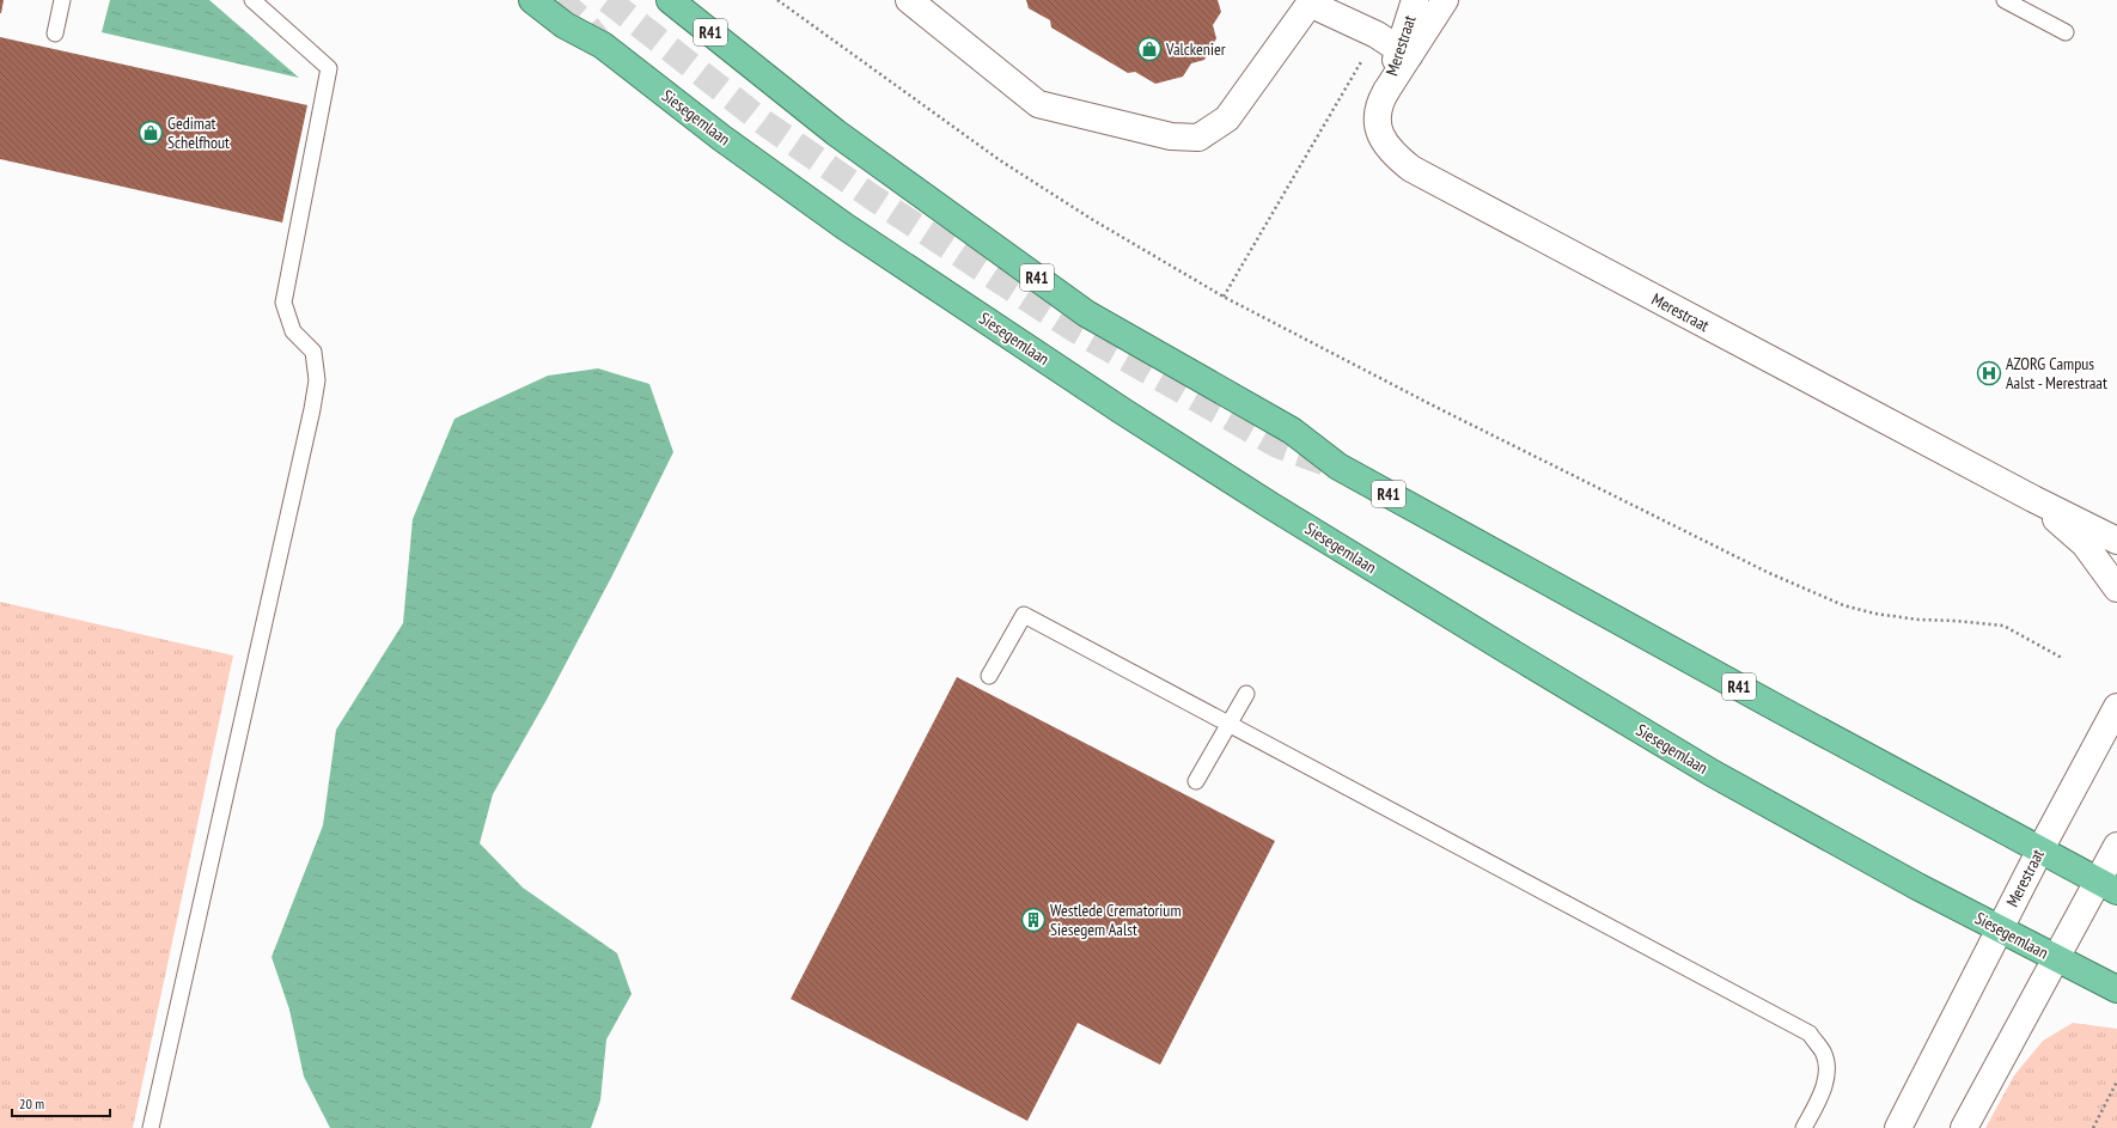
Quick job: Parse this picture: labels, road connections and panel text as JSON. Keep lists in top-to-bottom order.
{
  "streets": {
    "highway": ["R41", "Siesegemlaan"],
    "street": ["Merestraat"]
  },
  "crossings": [
    ["R41", "Merestraat"],
    ["Merestraat", "Siesegemlaan"]
  ],
  "places": {
    "shop": ["Valckenier", "Gedimat Schelfhout"],
    "hospital": ["AZORG Campus Aalst - Merestraat"],
    "building": ["Westlede Crematorium Siesegem Aalst"]
  },
  "scale_bar": "20 m"
}
